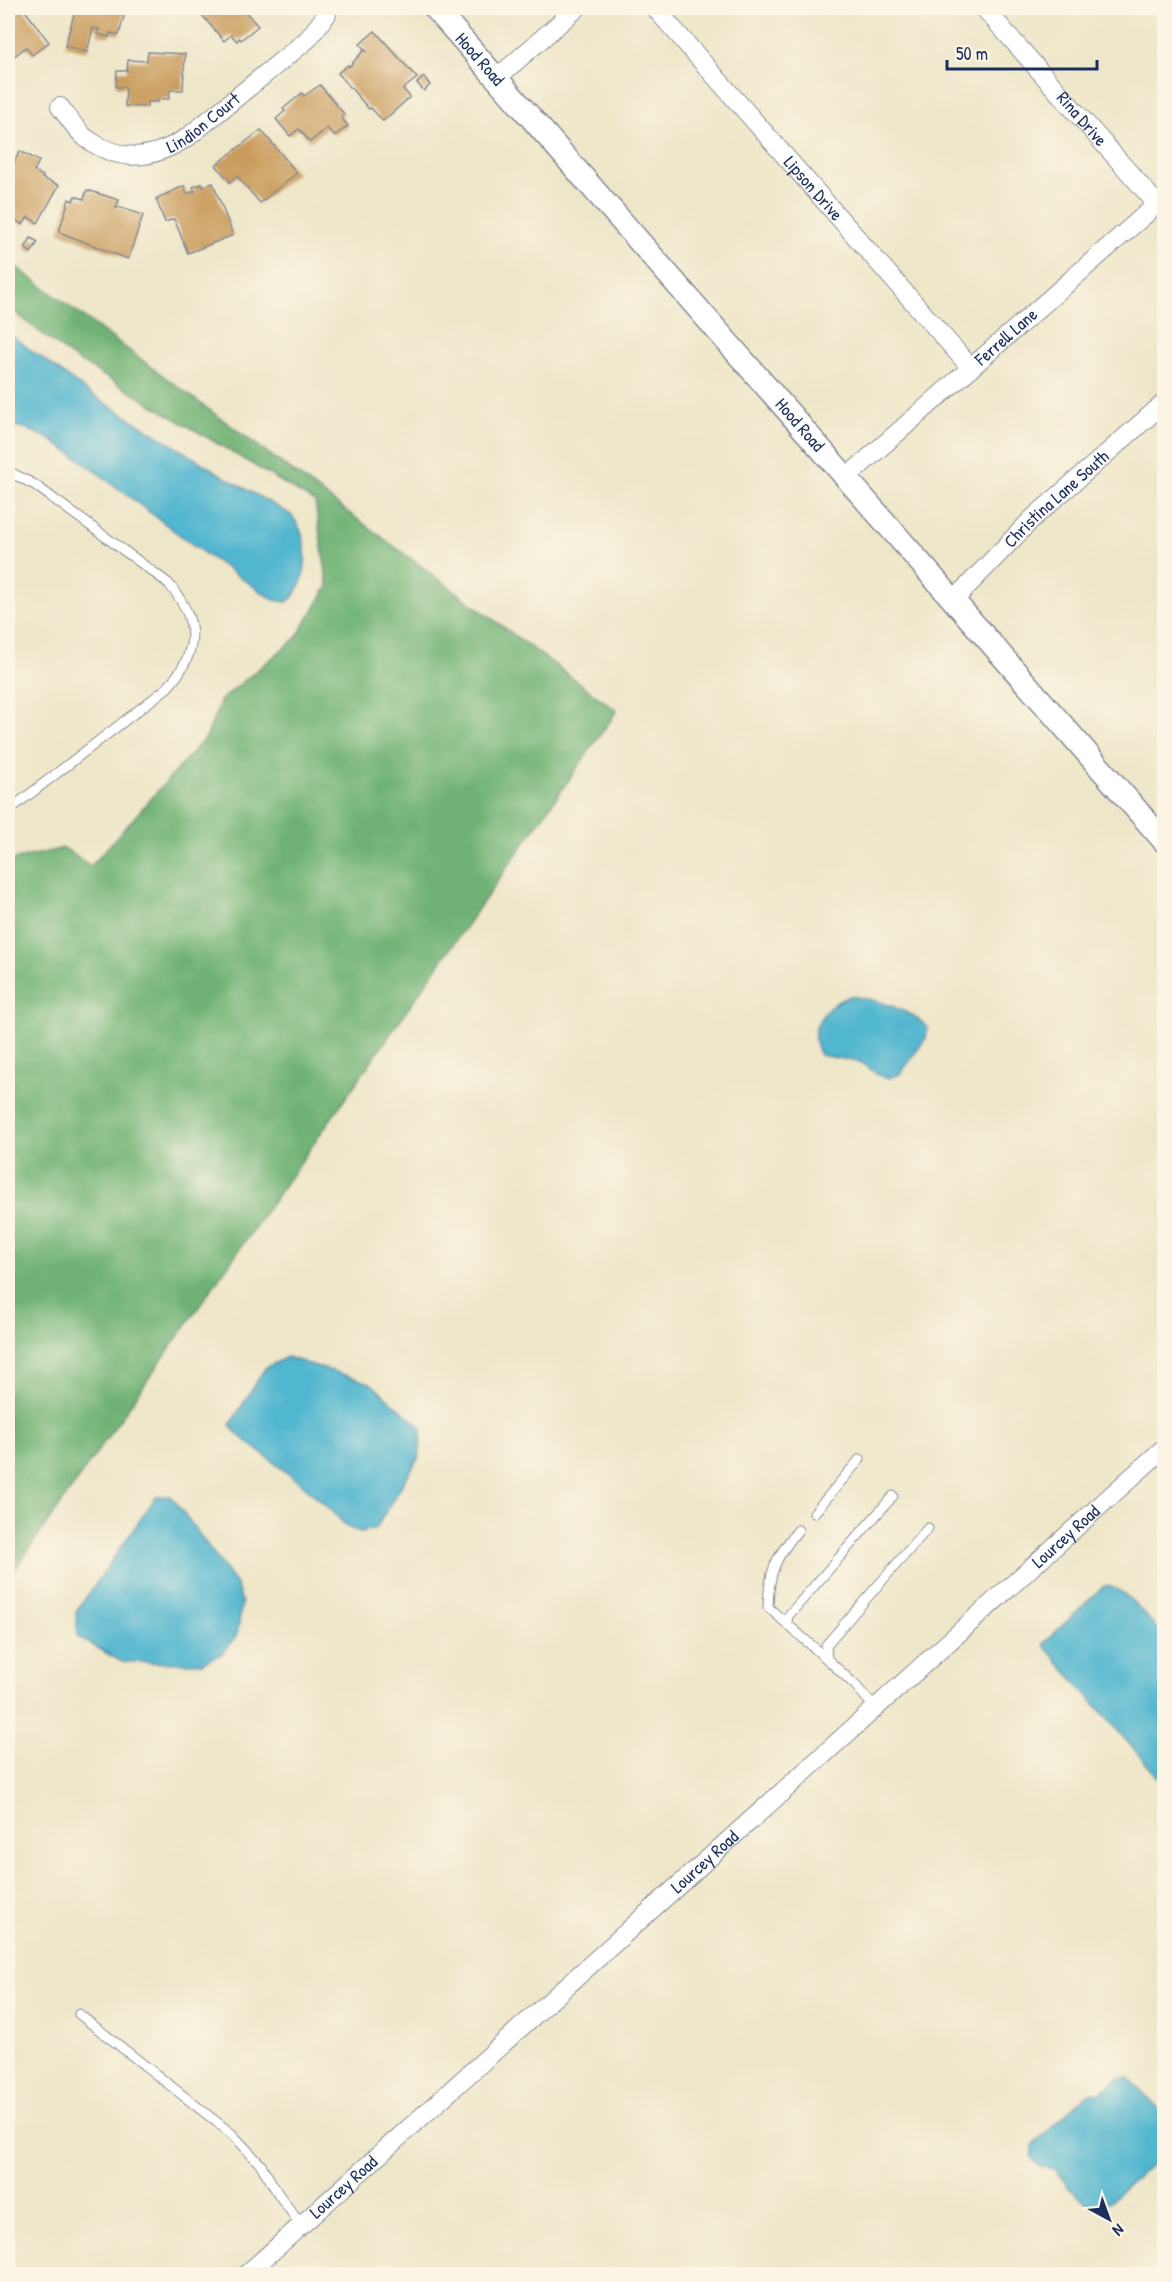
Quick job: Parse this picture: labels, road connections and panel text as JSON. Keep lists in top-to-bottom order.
{
  "streets": {
    "street": [
      "Hood Road",
      "Rina Drive",
      "Lindion Court",
      "Lipson Drive",
      "Ferrell Lane",
      "Christina Lane South",
      "Lourcey Road"
    ]
  },
  "crossings": [
    ["Hood Road", "Ferrell Lane"],
    ["Hood Road", "Christina Lane South"],
    ["Rina Drive", "Ferrell Lane"],
    ["Lipson Drive", "Ferrell Lane"]
  ],
  "scale_bar": "50 m",
  "north": "bottom right"
}
